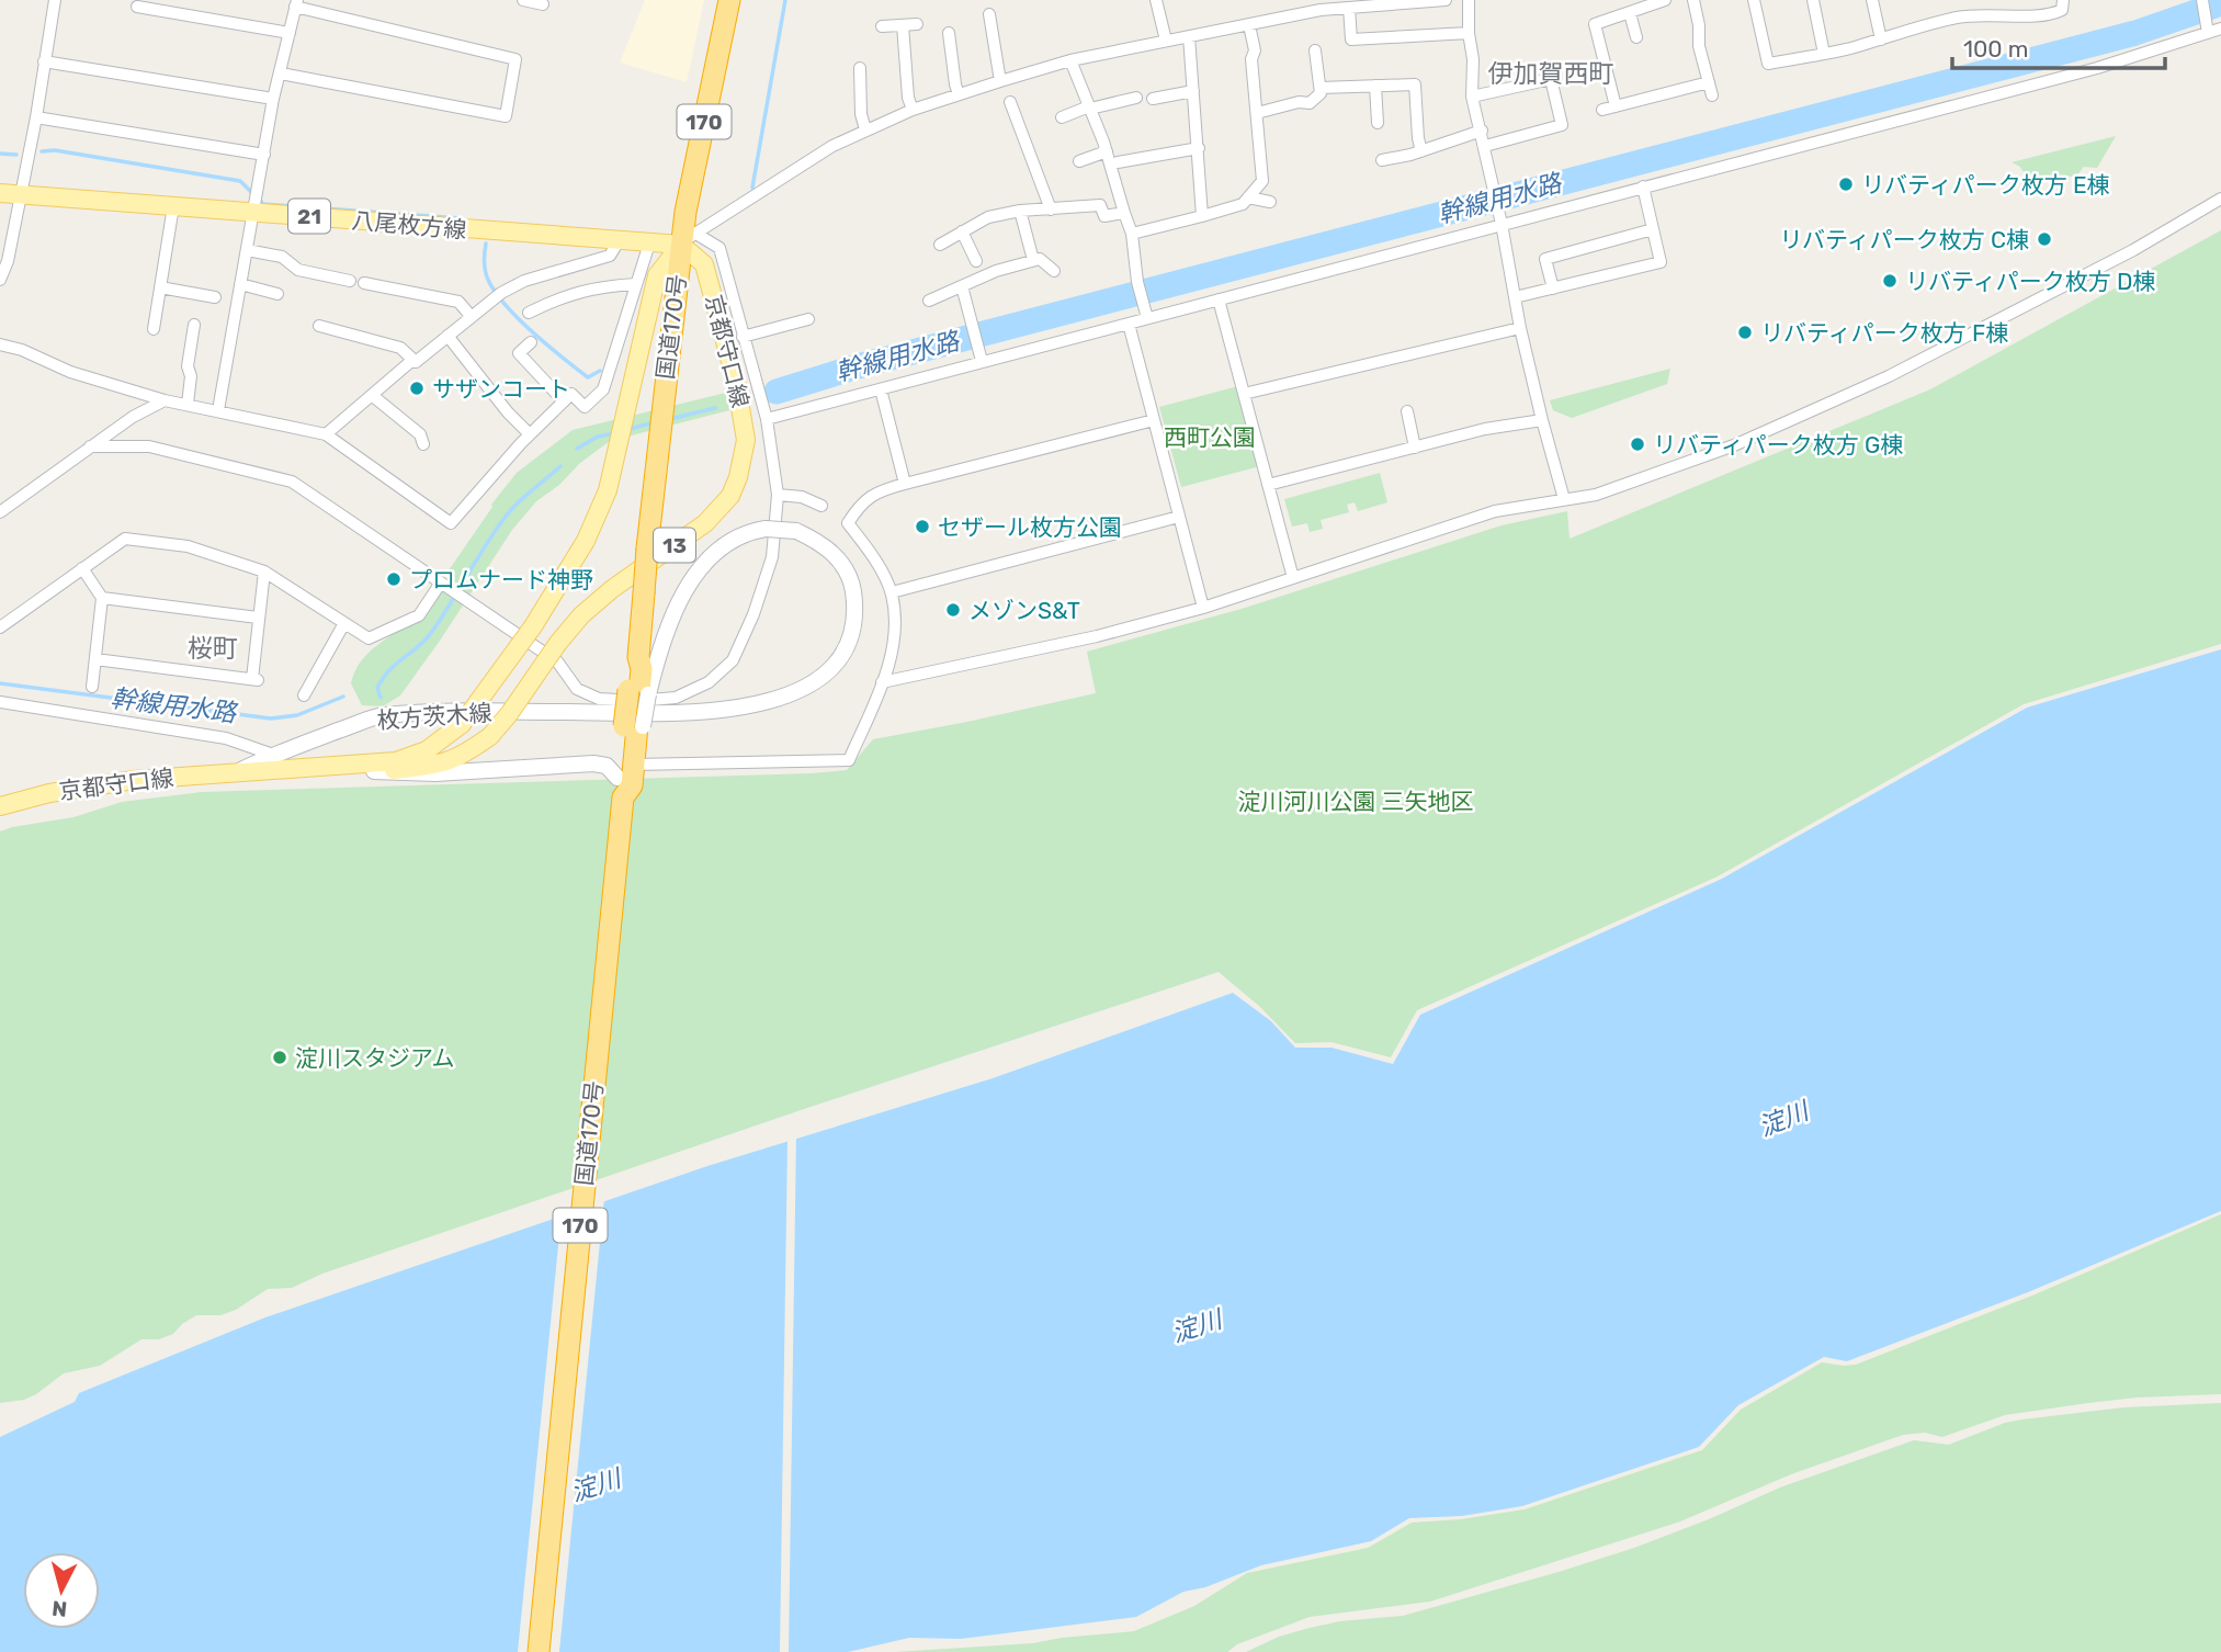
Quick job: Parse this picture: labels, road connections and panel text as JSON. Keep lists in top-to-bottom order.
{
  "streets": {
    "highway": ["170", "国道170号"],
    "main road": [
      "21",
      "八尾枚方線",
      "京都守口線",
      "13",
      "枚方茨木線"
    ]
  },
  "crossings": [
    ["八尾枚方線", "国道170号"],
    ["八尾枚方線", "京都守口線"],
    ["国道170号", "京都守口線"],
    ["国道170号", "枚方茨木線"],
    ["京都守口線", "枚方茨木線"]
  ],
  "districts": ["伊加賀西町", "桜町"],
  "water": ["幹線用水路", "淀川"],
  "parks": ["西町公園", "淀川河川公園 三矢地区"],
  "places": [
    "リバティパーク枚方 E棟",
    "リバティパーク枚方 C棟",
    "リバティパーク枚方 D棟",
    "リバティパーク枚方 F棟",
    "サザンコート",
    "リバティパーク枚方 G棟",
    "セザール枚方公園",
    "プロムナード神野",
    "メゾンS&T",
    "淀川スタジアム"
  ],
  "scale_bar": "100 m",
  "north": "bottom"
}
